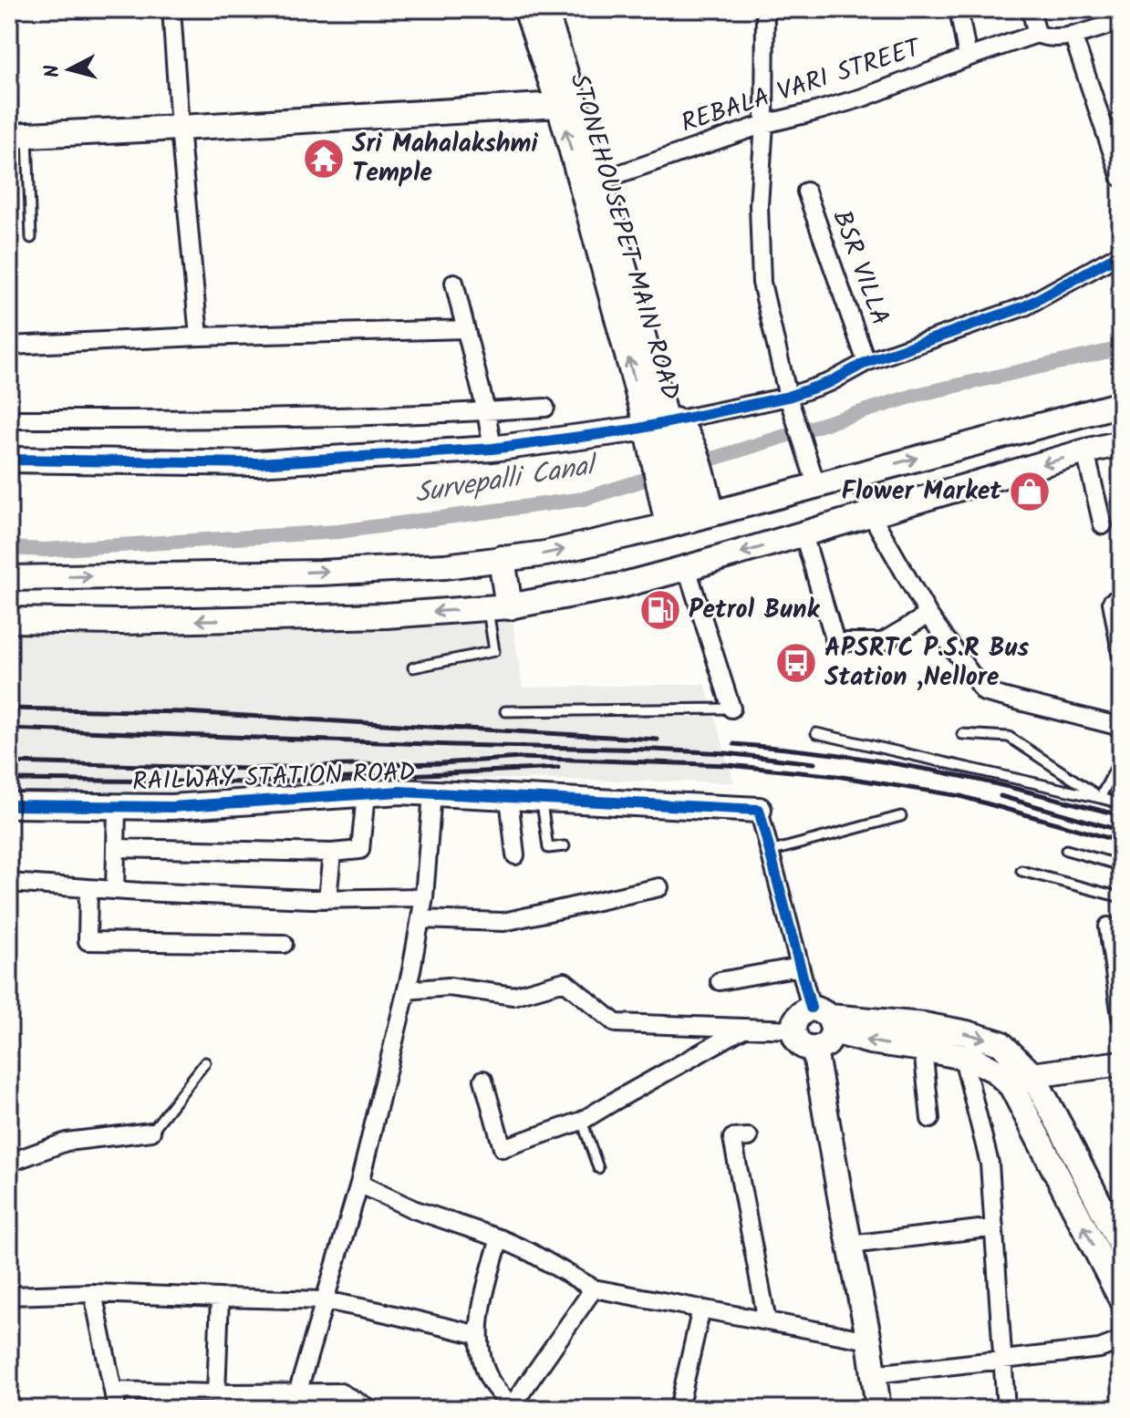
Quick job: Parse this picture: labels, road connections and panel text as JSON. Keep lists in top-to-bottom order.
{
  "streets": {
    "main road": ["STONEHOUSEPET MAIN ROAD", "RAILWAY STATION ROAD"],
    "street": ["REBALA VARI STREET", "BSR VILLA"]
  },
  "crossings": [
    ["REBALA VARI STREET", "STONEHOUSEPET MAIN ROAD"]
  ],
  "water": ["Survepalli Canal"],
  "places": {
    "temple": ["Sri Mahalakshmi Temple"],
    "shop": ["Flower Market"],
    "fuel station": ["Petrol Bunk"],
    "bus stop": ["APSRTC P.S.R Bus Station ,Nellore"]
  },
  "north": "left"
}
